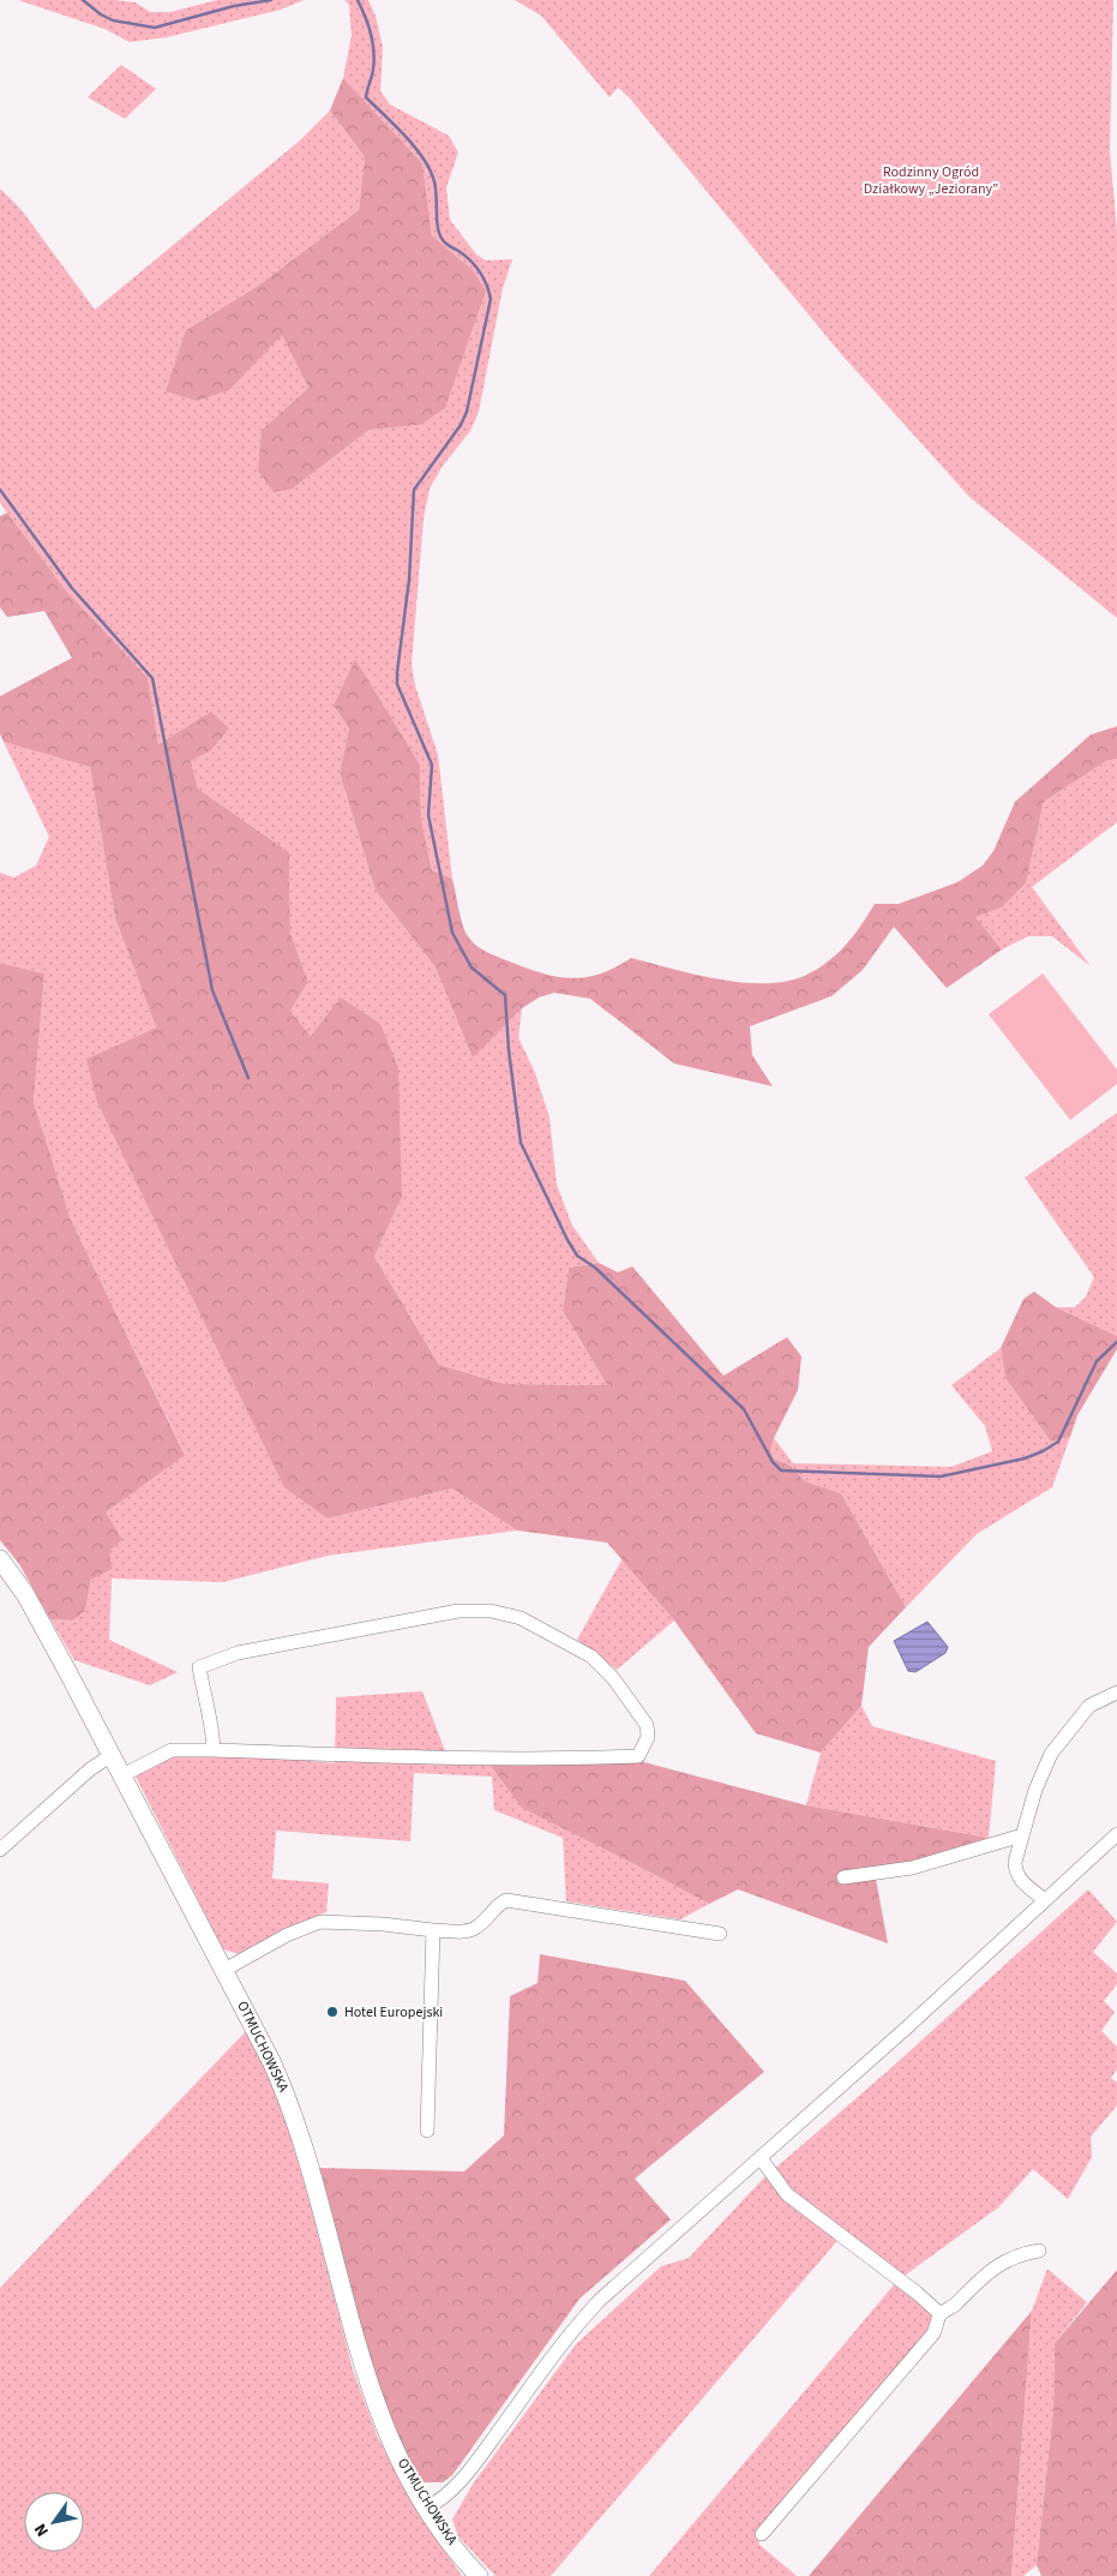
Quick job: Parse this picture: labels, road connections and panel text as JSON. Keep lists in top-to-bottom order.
{
  "streets": {
    "main road": ["OTMUCHOWSKA"]
  },
  "parks": ["Rodzinny Ogród Działkowy „Jeziorany”"],
  "places": ["Hotel Europejski"],
  "north": "bottom left"
}
